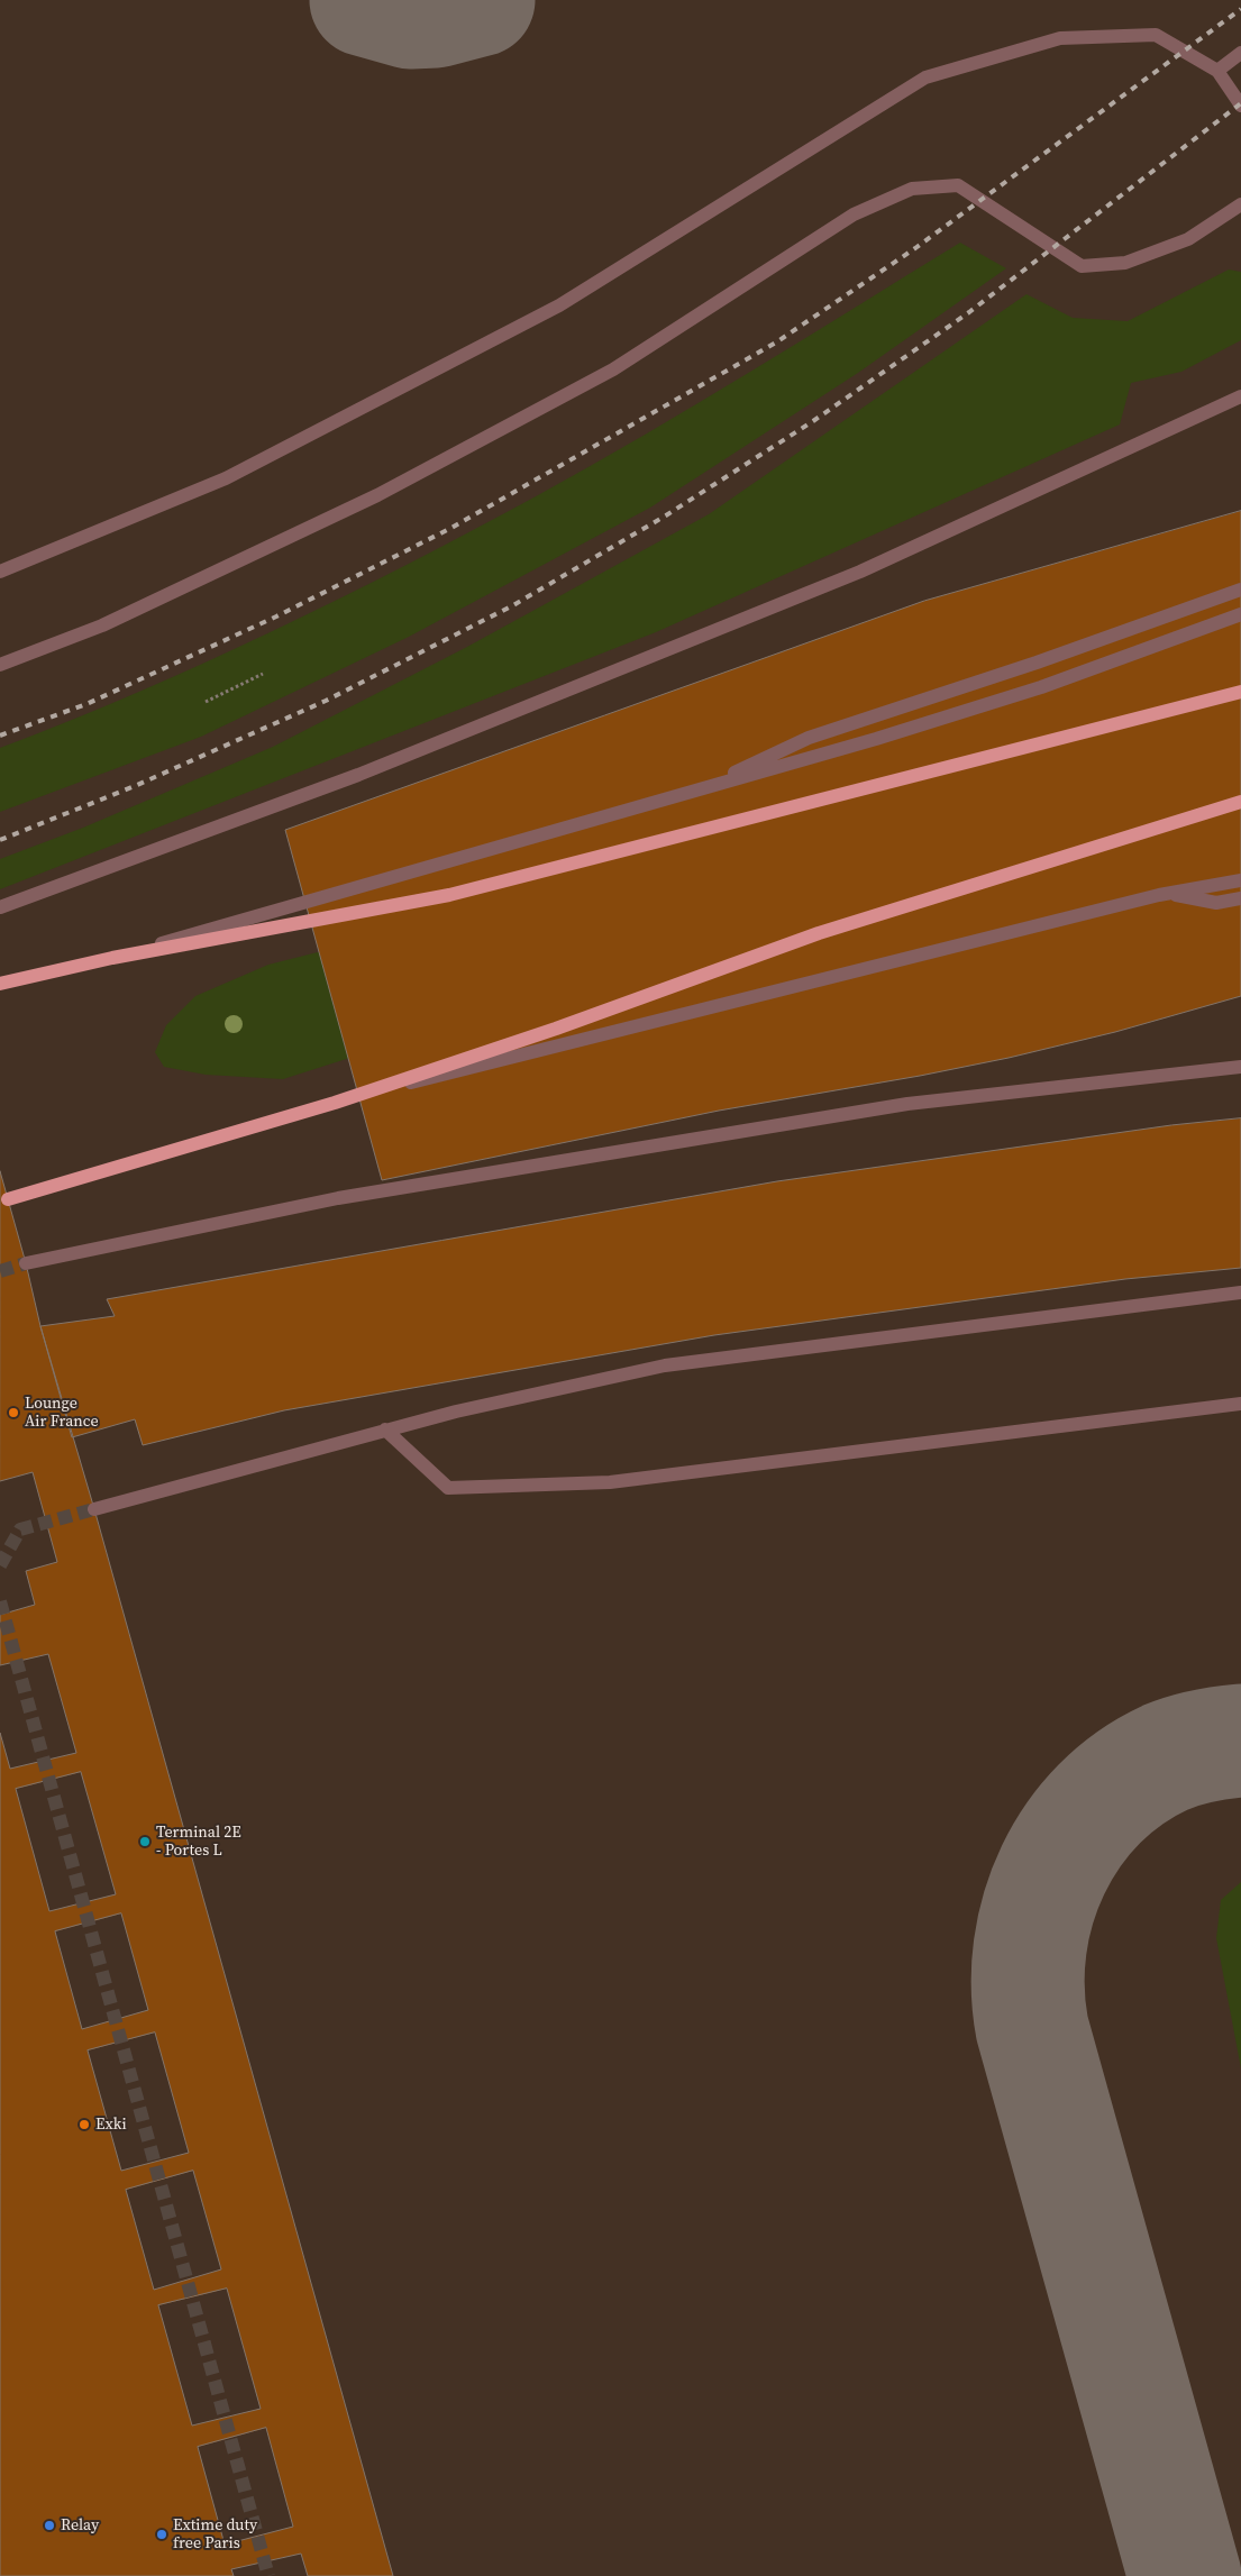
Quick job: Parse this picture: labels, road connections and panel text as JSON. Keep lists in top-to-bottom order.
{
  "places": [
    "Lounge Air France",
    "Terminal 2E - Portes L",
    "Exki",
    "Relay",
    "Extime duty free Paris"
  ]
}
